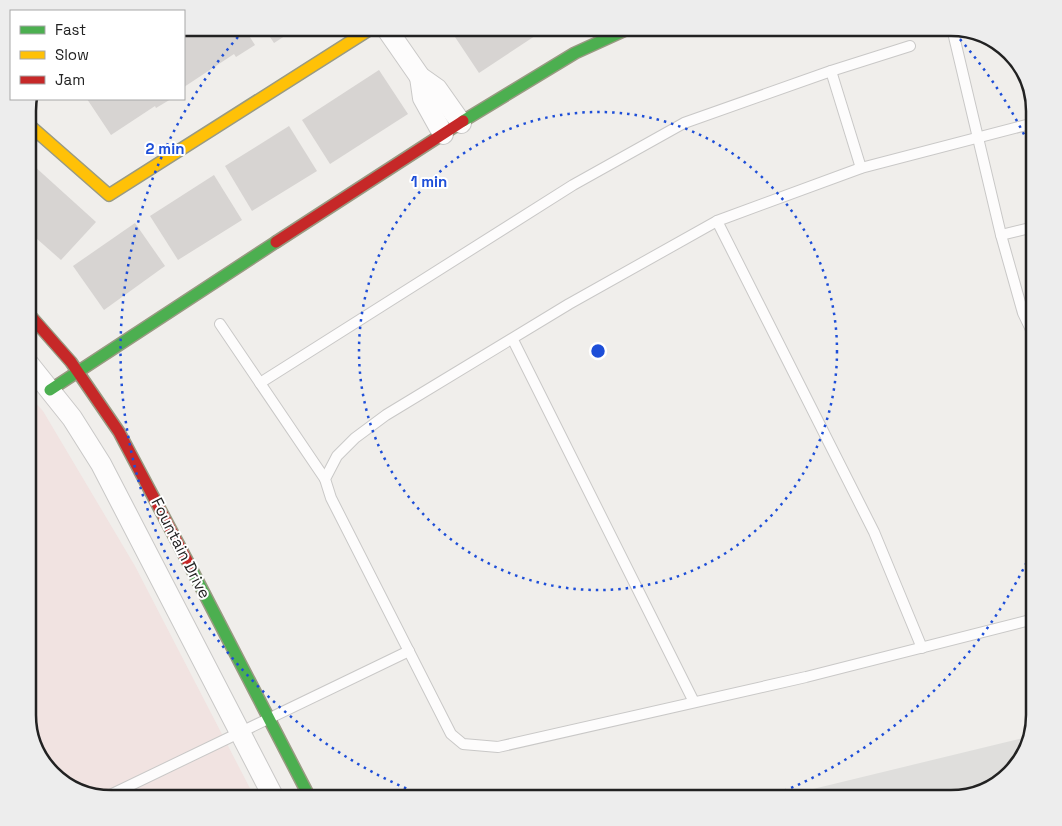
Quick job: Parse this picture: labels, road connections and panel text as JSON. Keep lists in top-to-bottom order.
{
  "streets": {
    "street": ["Fountain Drive"]
  },
  "legend": ["Fast", "Slow", "Jam"],
  "rings": ["2 min", "1 min"]
}
